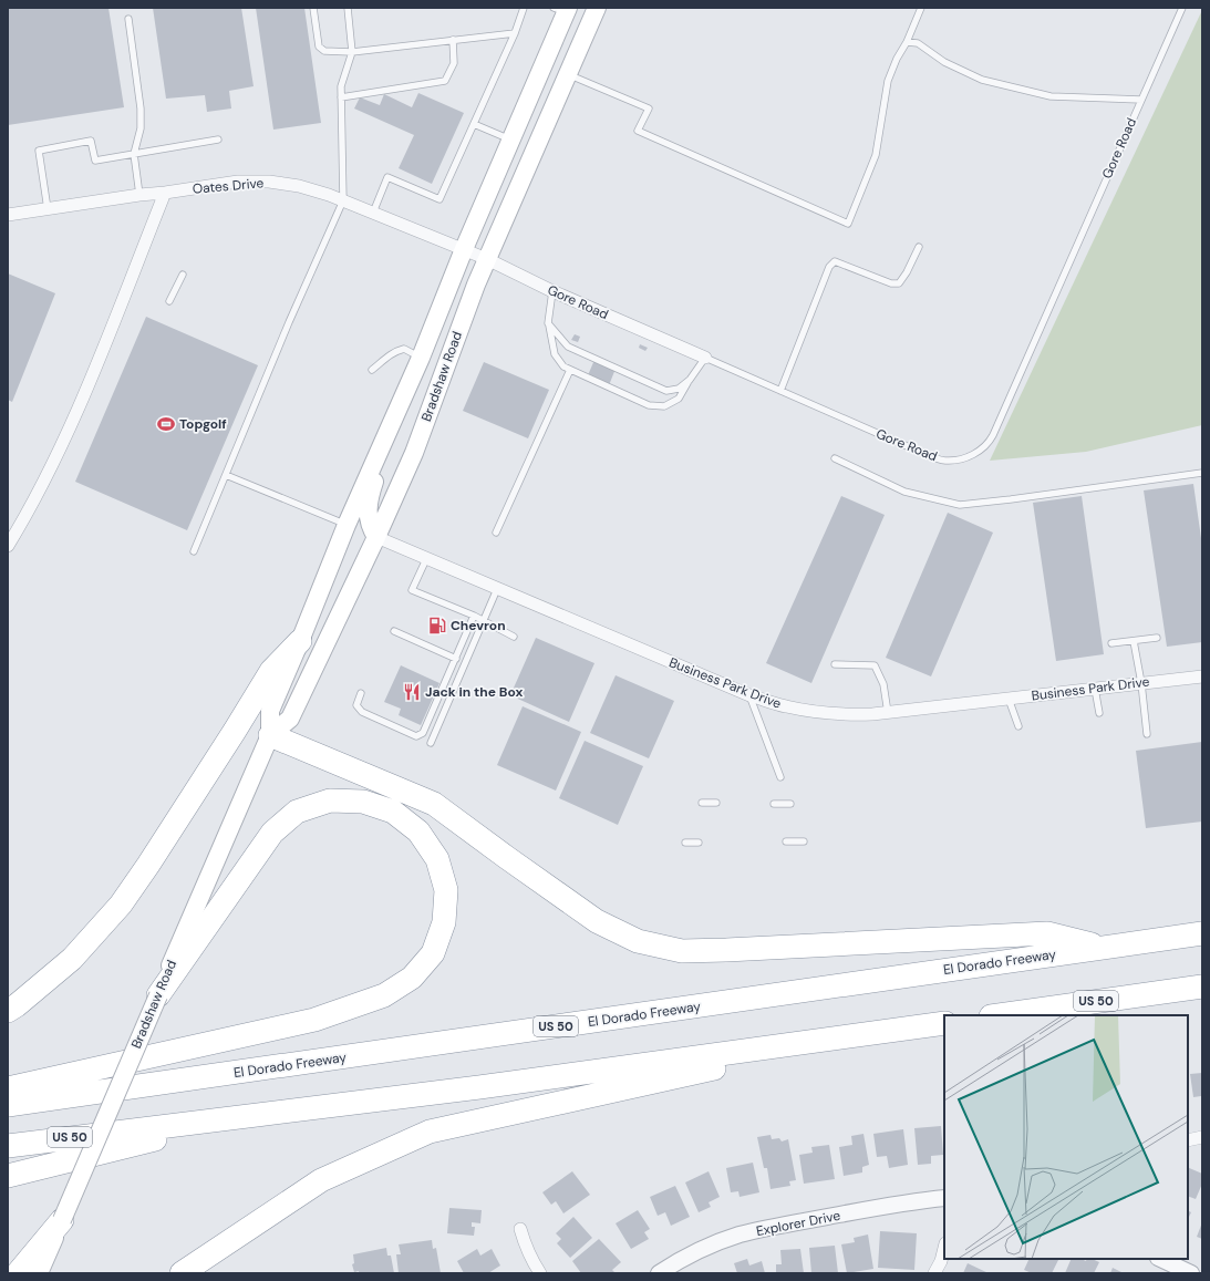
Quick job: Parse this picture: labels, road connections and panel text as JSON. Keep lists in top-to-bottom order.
{
  "streets": {
    "highway": ["El Dorado Freeway", "US 50"],
    "main road": ["Bradshaw Road"],
    "street": [
      "Gore Road",
      "Oates Drive",
      "Business Park Drive",
      "Explorer Drive"
    ]
  },
  "crossings": [
    ["Gore Road", "Oates Drive"],
    ["Gore Road", "Bradshaw Road"],
    ["Oates Drive", "Bradshaw Road"],
    ["Bradshaw Road", "Business Park Drive"]
  ],
  "places": {
    "sports": ["Topgolf"],
    "fuel station": ["Chevron"],
    "restaurant": ["Jack in the Box"]
  }
}
